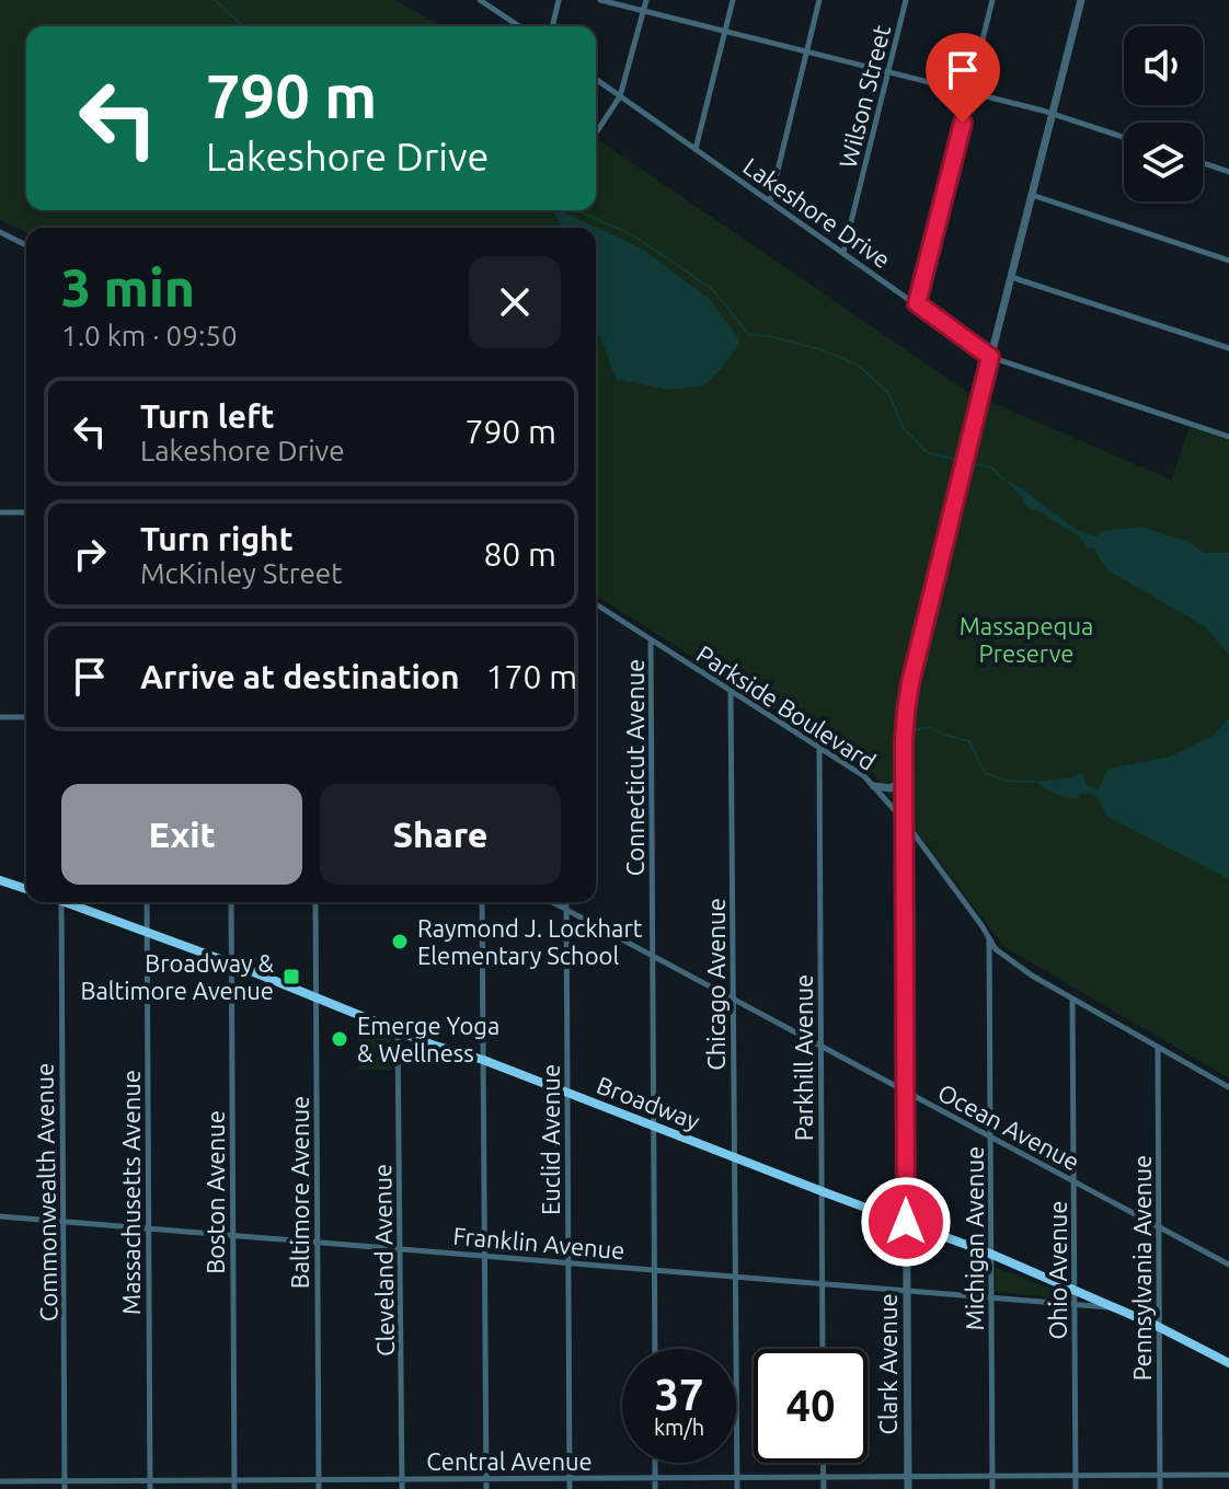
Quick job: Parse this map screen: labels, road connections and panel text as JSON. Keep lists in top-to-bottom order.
{
  "streets": {
    "main road": ["Broadway"],
    "street": [
      "Wilson Street",
      "Lakeshore Drive",
      "Parkside Boulevard",
      "Connecticut Avenue",
      "Chicago Avenue",
      "Parkhill Avenue",
      "Ocean Avenue",
      "Euclid Avenue",
      "Commonwealth Avenue",
      "Massachusetts Avenue",
      "Boston Avenue",
      "Baltimore Avenue",
      "Michigan Avenue",
      "Franklin Avenue",
      "Cleveland Avenue",
      "Pennsylvania Avenue",
      "Ohio Avenue",
      "Clark Avenue",
      "Central Avenue"
    ]
  },
  "crossings": [
    ["Wilson Street", "Lakeshore Drive"],
    ["Lakeshore Drive", "Clark Avenue"],
    ["Parkside Boulevard", "Connecticut Avenue"],
    ["Parkside Boulevard", "Chicago Avenue"],
    ["Parkside Boulevard", "Parkhill Avenue"],
    ["Parkside Boulevard", "Michigan Avenue"],
    ["Parkside Boulevard", "Pennsylvania Avenue"],
    ["Parkside Boulevard", "Ohio Avenue"],
    ["Parkside Boulevard", "Clark Avenue"],
    ["Connecticut Avenue", "Broadway"],
    ["Connecticut Avenue", "Ocean Avenue"],
    ["Connecticut Avenue", "Franklin Avenue"],
    ["Chicago Avenue", "Broadway"],
    ["Chicago Avenue", "Ocean Avenue"],
    ["Chicago Avenue", "Franklin Avenue"],
    ["Chicago Avenue", "Central Avenue"],
    ["Parkhill Avenue", "Broadway"],
    ["Parkhill Avenue", "Ocean Avenue"],
    ["Parkhill Avenue", "Franklin Avenue"],
    ["Broadway", "Euclid Avenue"],
    ["Broadway", "Massachusetts Avenue"],
    ["Broadway", "Boston Avenue"],
    ["Broadway", "Baltimore Avenue"],
    ["Broadway", "Michigan Avenue"],
    ["Broadway", "Franklin Avenue"],
    ["Broadway", "Cleveland Avenue"],
    ["Broadway", "Pennsylvania Avenue"],
    ["Broadway", "Ohio Avenue"],
    ["Broadway", "Clark Avenue"],
    ["Ocean Avenue", "Euclid Avenue"],
    ["Ocean Avenue", "Michigan Avenue"],
    ["Ocean Avenue", "Pennsylvania Avenue"],
    ["Ocean Avenue", "Ohio Avenue"],
    ["Ocean Avenue", "Clark Avenue"],
    ["Euclid Avenue", "Franklin Avenue"],
    ["Euclid Avenue", "Central Avenue"],
    ["Commonwealth Avenue", "Franklin Avenue"],
    ["Commonwealth Avenue", "Central Avenue"],
    ["Massachusetts Avenue", "Franklin Avenue"],
    ["Massachusetts Avenue", "Central Avenue"],
    ["Boston Avenue", "Franklin Avenue"],
    ["Boston Avenue", "Central Avenue"],
    ["Baltimore Avenue", "Franklin Avenue"],
    ["Baltimore Avenue", "Central Avenue"],
    ["Michigan Avenue", "Franklin Avenue"],
    ["Michigan Avenue", "Central Avenue"],
    ["Franklin Avenue", "Cleveland Avenue"],
    ["Franklin Avenue", "Ohio Avenue"],
    ["Franklin Avenue", "Clark Avenue"],
    ["Cleveland Avenue", "Central Avenue"],
    ["Pennsylvania Avenue", "Central Avenue"],
    ["Ohio Avenue", "Central Avenue"],
    ["Clark Avenue", "Central Avenue"]
  ],
  "parks": ["Massapequa Preserve"],
  "places": {
    "other": ["Raymond J. Lockhart Elementary School", "Emerge Yoga & Wellness"],
    "transit": ["Broadway & Baltimore Avenue"]
  },
  "page": {
    "turn": ["790 m", "Lakeshore Drive"],
    "heading": ["3 min", "1.0 km · 09:50"],
    "list": [
      {
        "name": "Turn left",
        "note": "Lakeshore Drive",
        "value": "790 m"
      },
      {
        "name": "Turn right",
        "note": "McKinley Street",
        "value": "80 m"
      },
      {
        "name": "Arrive at destination",
        "value": "170 m"
      }
    ],
    "buttons": ["Exit", "Share"],
    "speed": "37 km/h",
    "limit": "40"
  }
}
